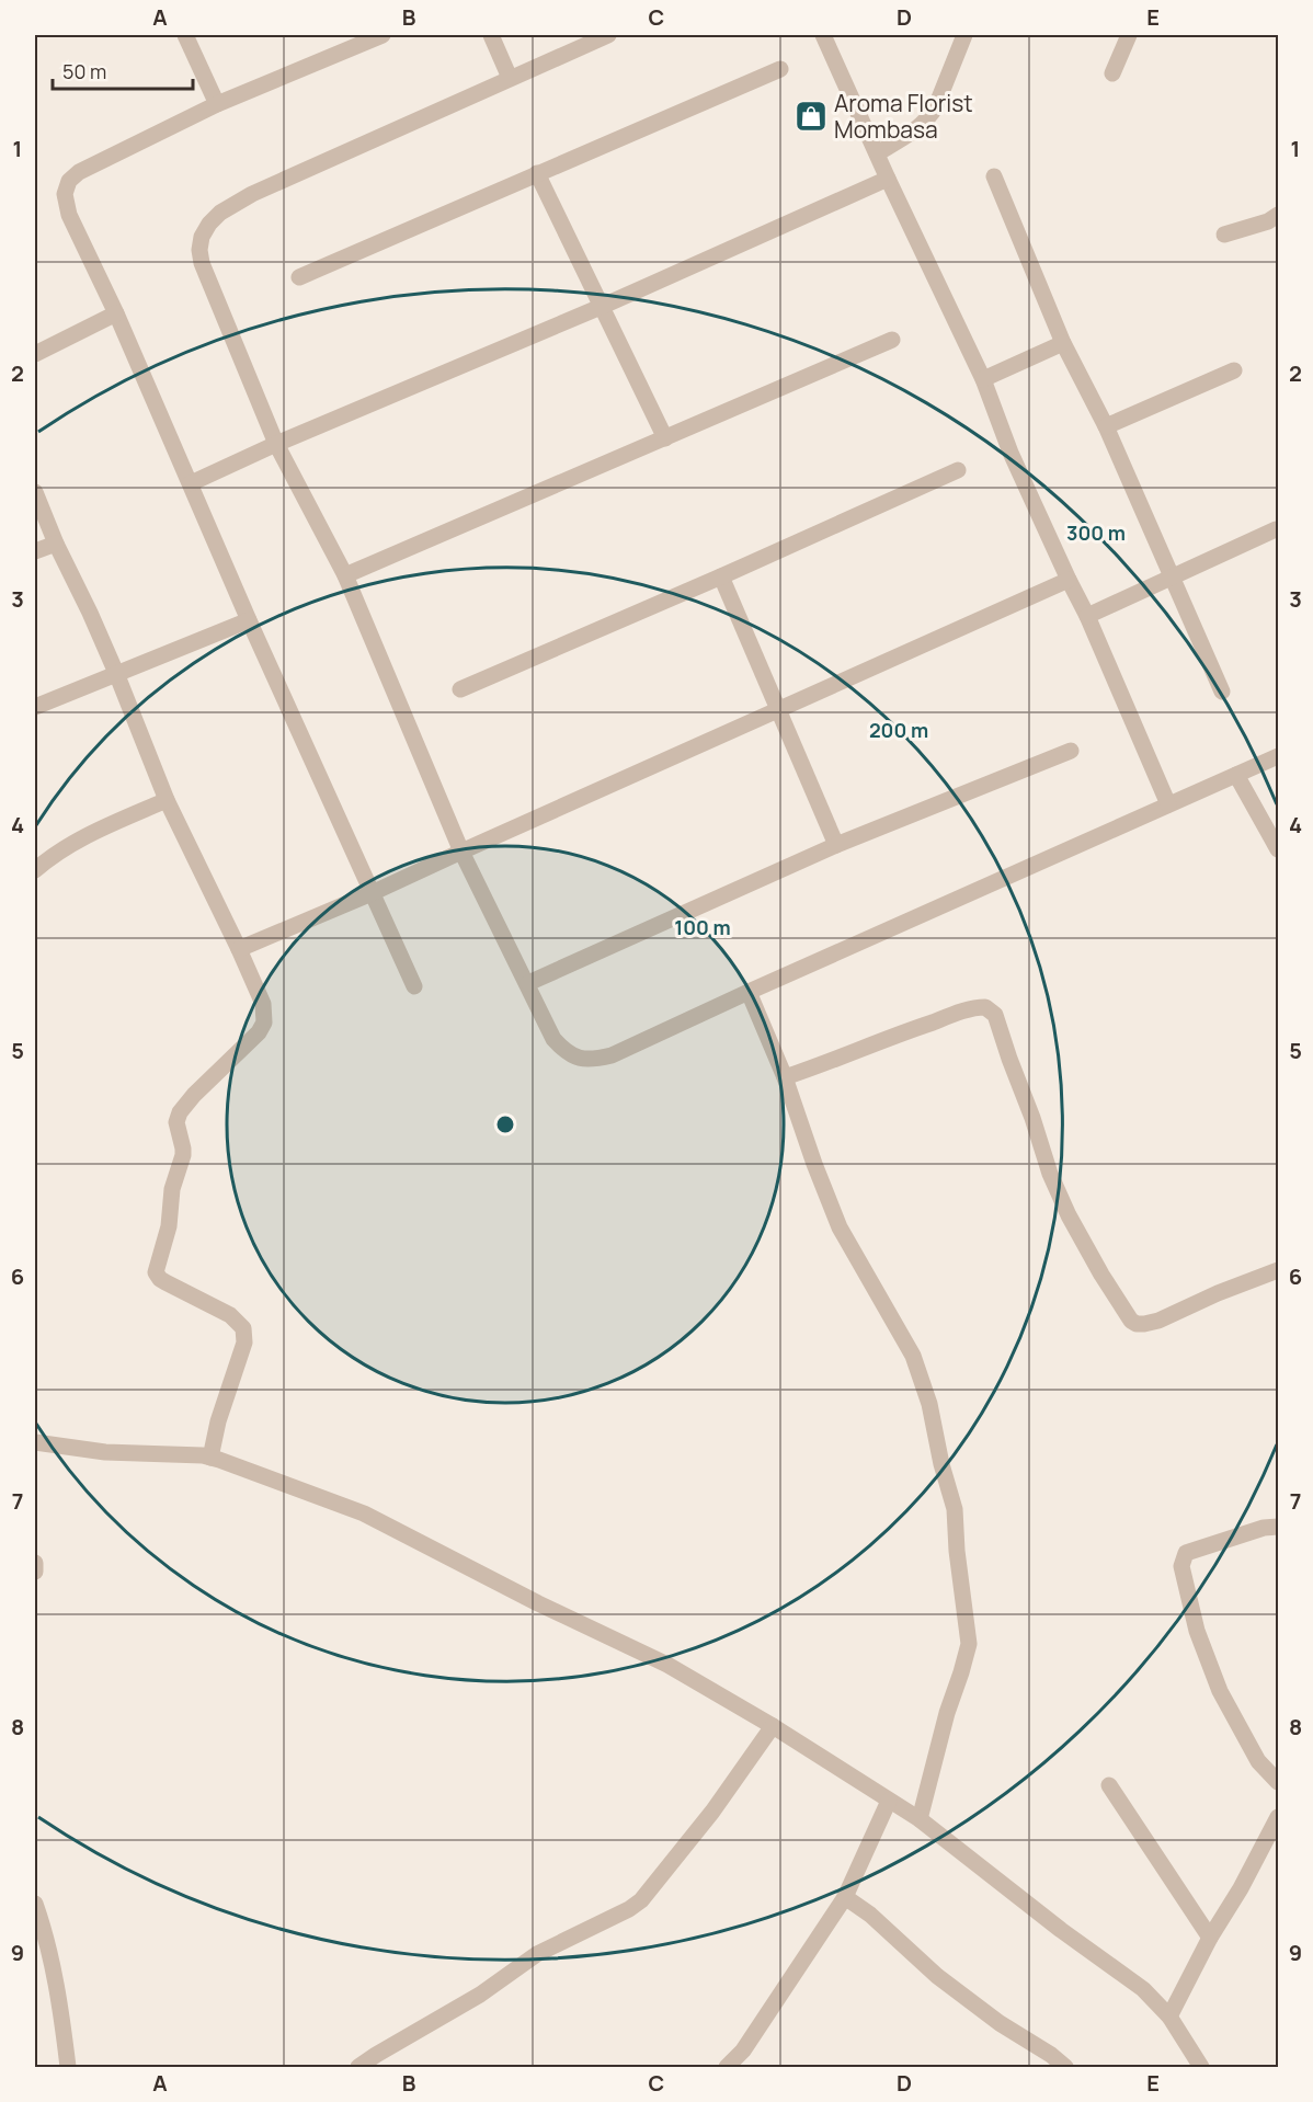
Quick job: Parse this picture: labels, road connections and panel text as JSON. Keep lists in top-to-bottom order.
{
  "places": {
    "shop": ["Aroma Florist Mombasa"]
  },
  "scale_bar": "50 m",
  "grid": {
    "columns": [
      "A",
      "B",
      "C",
      "D",
      "E"
    ],
    "rows": [
      "1",
      "2",
      "3",
      "4",
      "5",
      "6",
      "7",
      "8",
      "9"
    ]
  },
  "rings": ["300 m", "200 m", "100 m"]
}
